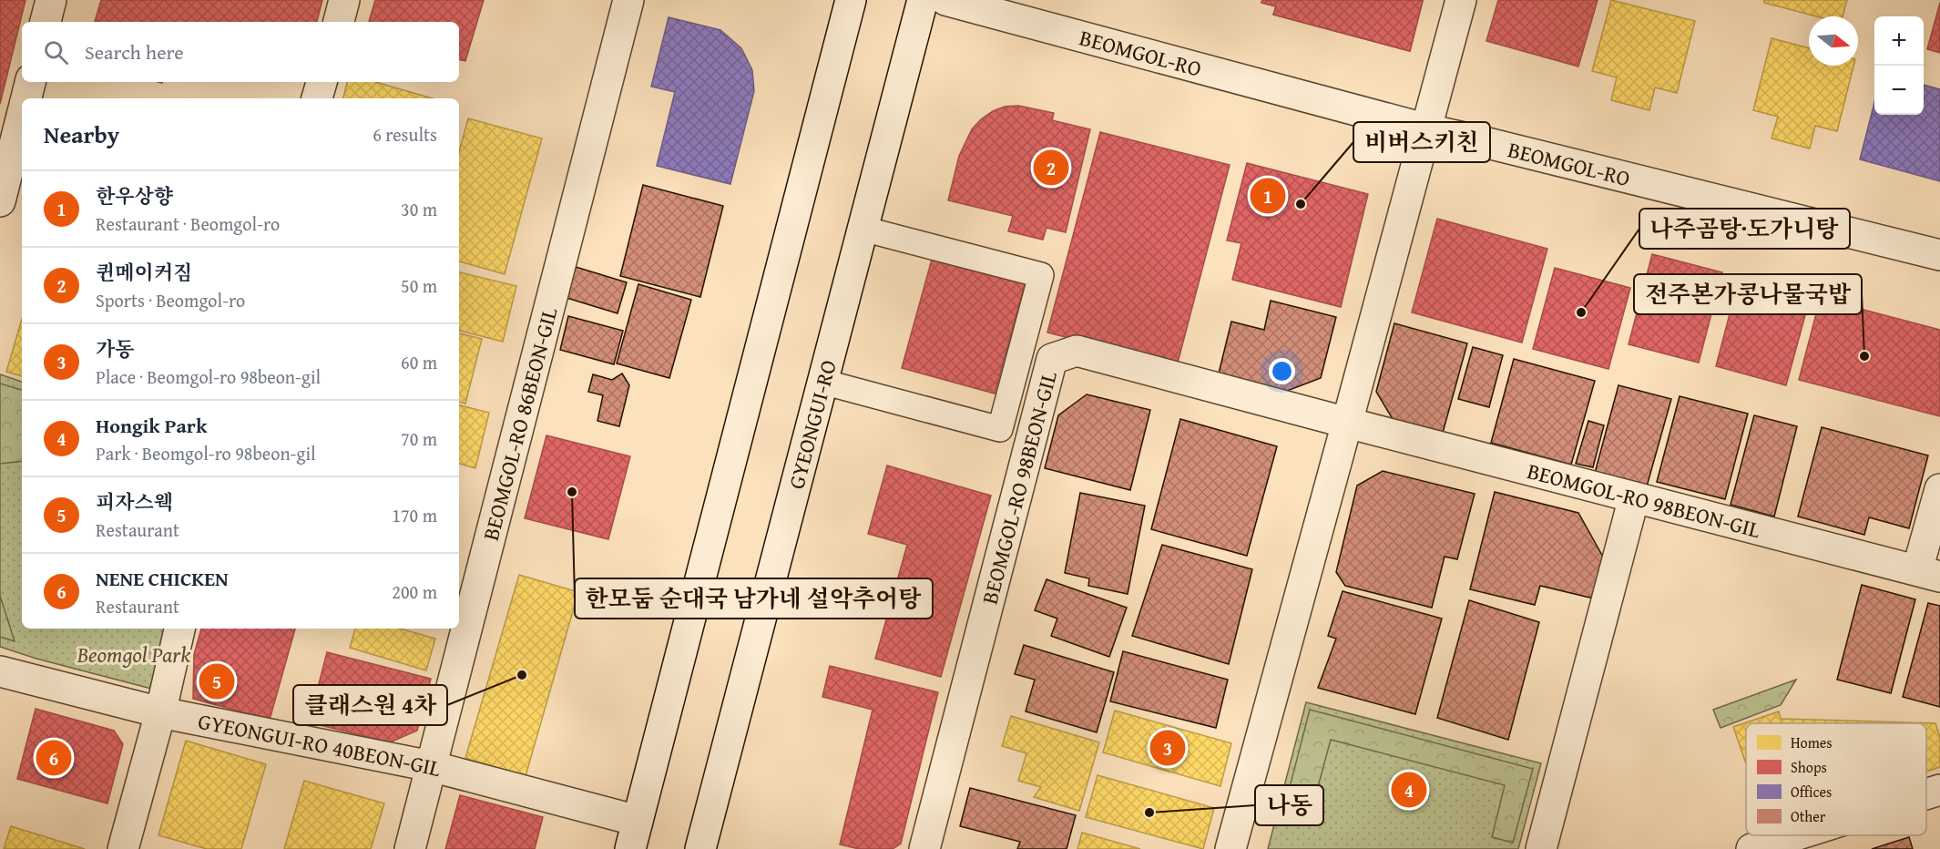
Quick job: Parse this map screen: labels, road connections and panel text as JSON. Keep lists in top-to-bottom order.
{
  "streets": {
    "street": [
      "BEOMGOL-RO",
      "BEOMGOL-RO 86BEON-GIL",
      "GYEONGUI-RO",
      "BEOMGOL-RO 98BEON-GIL",
      "GYEONGUI-RO 40BEON-GIL"
    ]
  },
  "crossings": [
    ["BEOMGOL-RO 86BEON-GIL", "GYEONGUI-RO 40BEON-GIL"]
  ],
  "parks": ["Beomgol Park"],
  "places": [
    "비버스키친",
    "나주곰탕·도가니탕",
    "전주본가콩나물국밥",
    "한모둠 순대국 남가네 설악추어탕",
    "클래스원 4차",
    "나동"
  ],
  "legend": [
    "Homes",
    "Shops",
    "Offices",
    "Other"
  ],
  "north": "right",
  "page": {
    "map_buttons": ["+", "−"],
    "search": "Search here",
    "heading": ["Nearby", "6 results"],
    "pins": [
      "2",
      "1",
      "5",
      "3",
      "6",
      "4"
    ],
    "list": [
      {
        "mark": "1",
        "name": "한우상향",
        "note": "Restaurant · Beomgol-ro",
        "value": "30 m"
      },
      {
        "mark": "2",
        "name": "퀸메이커짐",
        "note": "Sports · Beomgol-ro",
        "value": "50 m"
      },
      {
        "mark": "3",
        "name": "가동",
        "note": "Place · Beomgol-ro 98beon-gil",
        "value": "60 m"
      },
      {
        "mark": "4",
        "name": "Hongik Park",
        "note": "Park · Beomgol-ro 98beon-gil",
        "value": "70 m"
      },
      {
        "mark": "5",
        "name": "피자스웩",
        "note": "Restaurant",
        "value": "170 m"
      },
      {
        "mark": "6",
        "name": "NENE CHICKEN",
        "note": "Restaurant",
        "value": "200 m"
      }
    ]
  }
}
